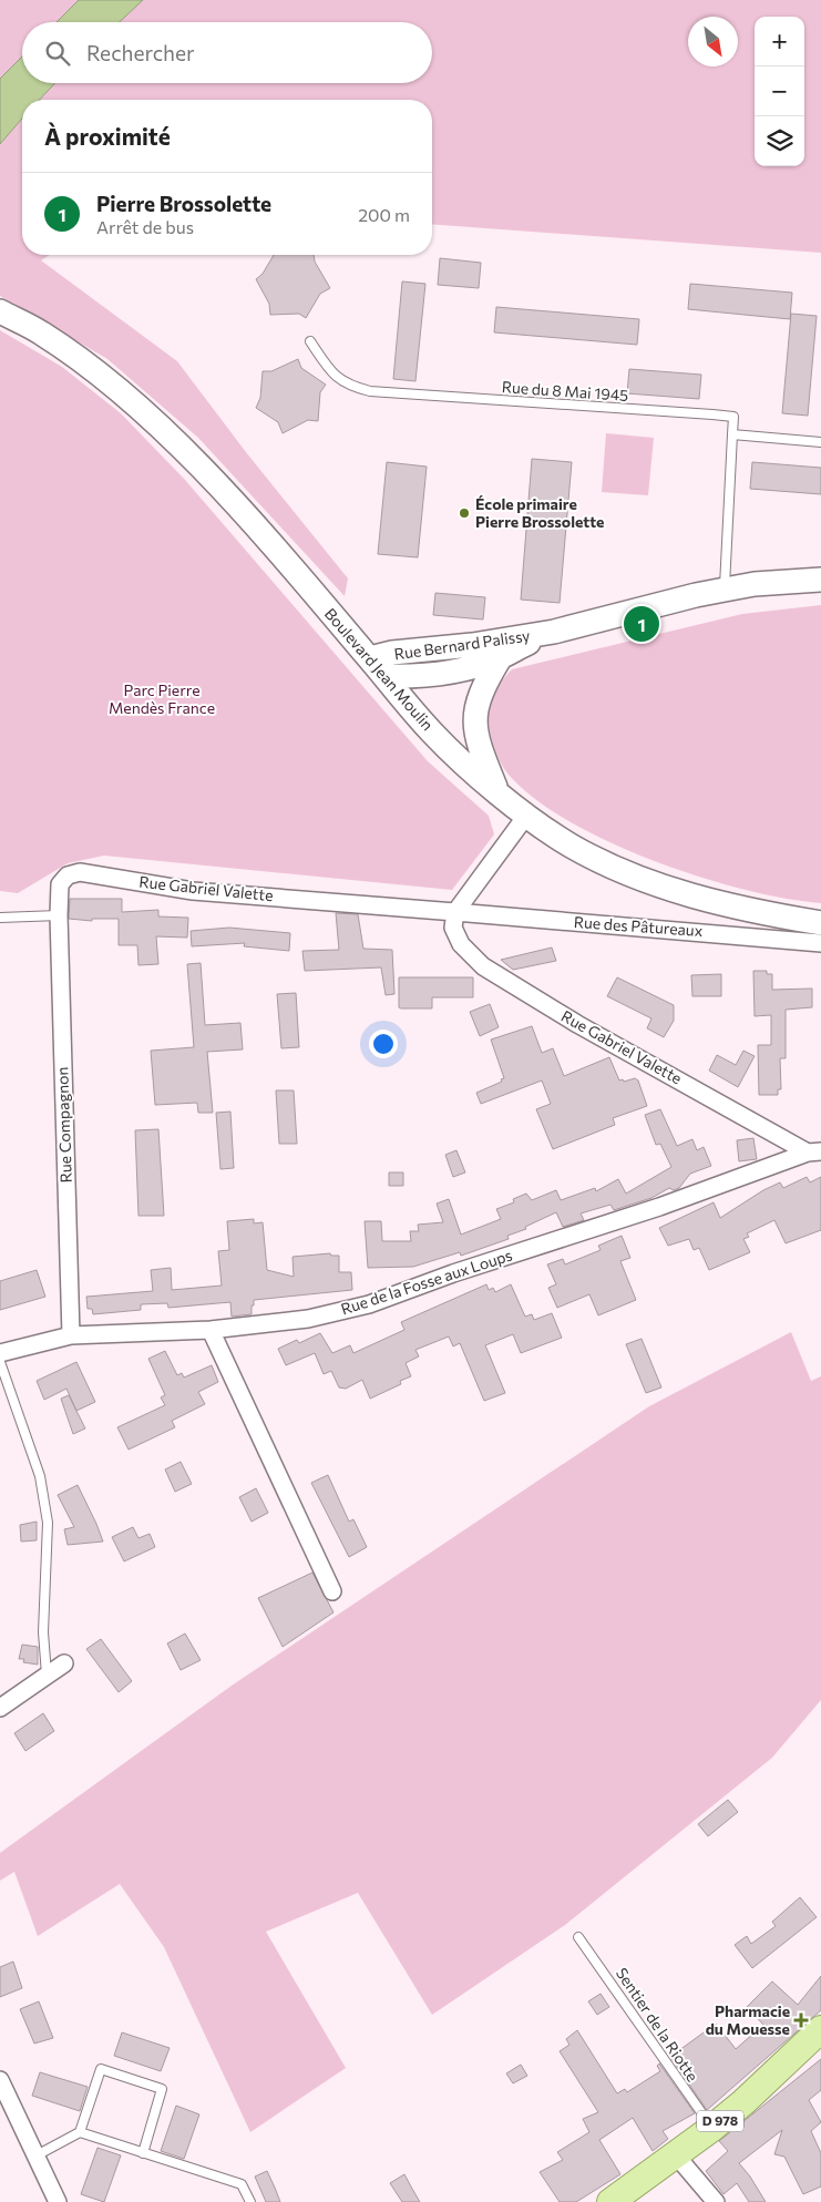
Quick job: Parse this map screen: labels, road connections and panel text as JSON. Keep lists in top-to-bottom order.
{
  "streets": {
    "main road": ["Rue Bernard Palissy", "Boulevard Jean Moulin", "D 978"],
    "street": [
      "Rue Gabriel Valette",
      "Rue des Pâtureaux",
      "Rue Compagnon",
      "Rue de la Fosse aux Loups"
    ],
    "lane": ["Rue du 8 Mai 1945", "Sentier de la Riotte"]
  },
  "crossings": [
    ["Rue Bernard Palissy", "Boulevard Jean Moulin"],
    ["Rue Gabriel Valette", "Rue des Pâtureaux"],
    ["Rue Gabriel Valette", "Rue Compagnon"],
    ["Rue Gabriel Valette", "Rue de la Fosse aux Loups"],
    ["Rue Compagnon", "Rue de la Fosse aux Loups"],
    ["Sentier de la Riotte", "D 978"]
  ],
  "parks": ["Parc Pierre Mendès France"],
  "places": {
    "other": ["École primaire Pierre Brossolette"],
    "health": ["Pharmacie du Mouesse"]
  },
  "north": "bottom right",
  "page": {
    "map_buttons": ["+", "−"],
    "search": "Rechercher",
    "heading": "À proximité",
    "list": [
      {
        "mark": "1",
        "name": "Pierre Brossolette",
        "note": "Arrêt de bus",
        "value": "200 m"
      }
    ],
    "pins": "1"
  }
}
